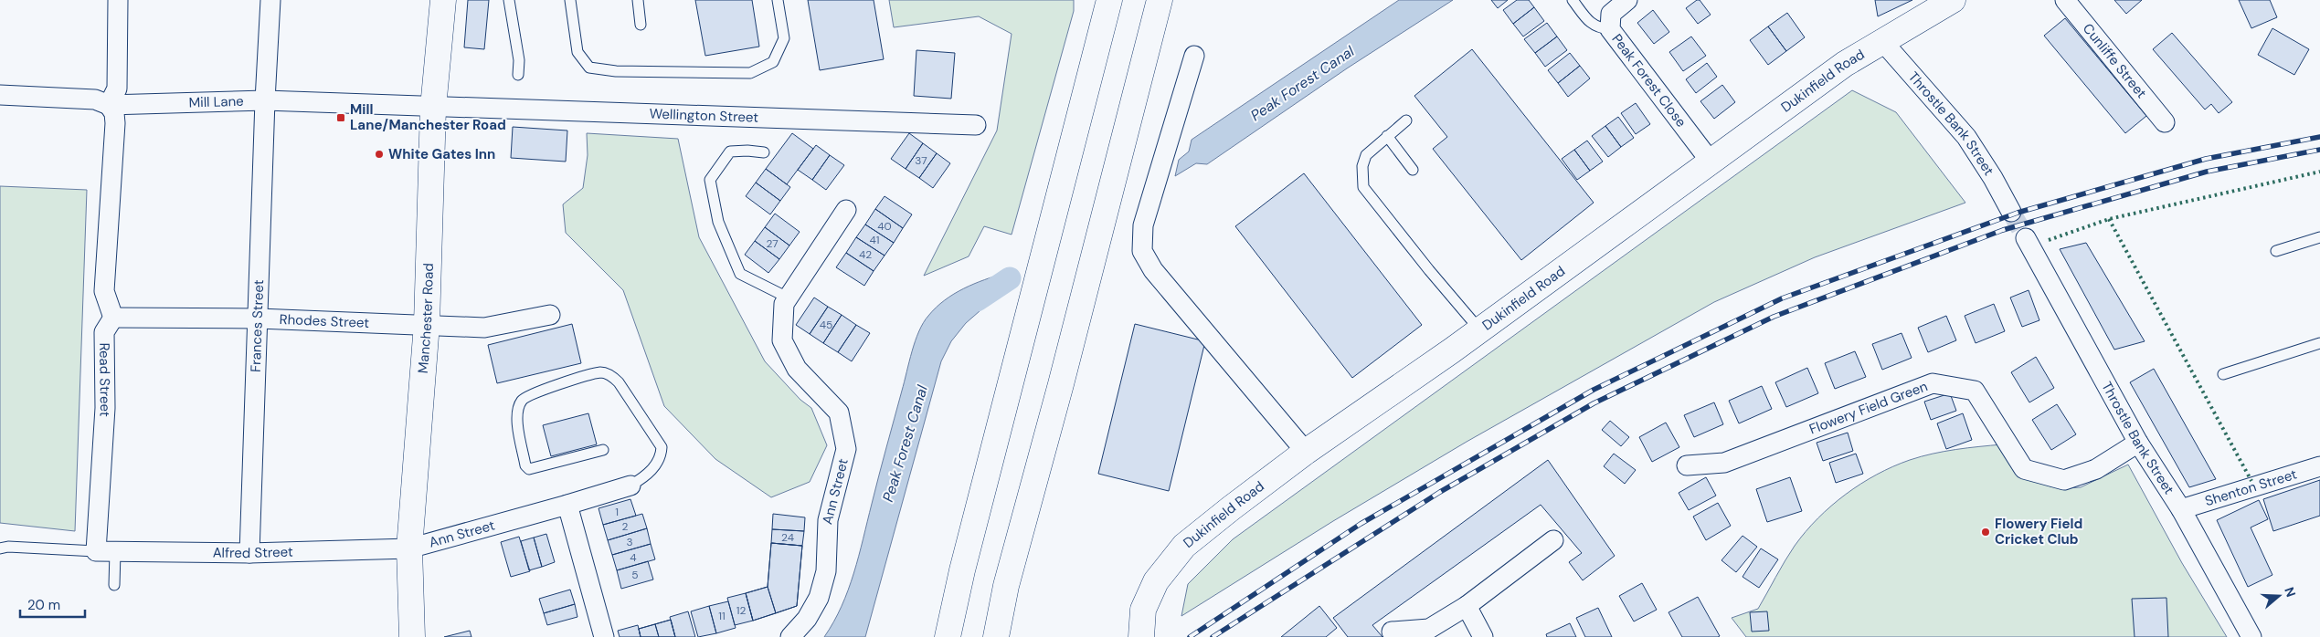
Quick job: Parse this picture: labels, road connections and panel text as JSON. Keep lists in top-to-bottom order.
{
  "streets": {
    "main road": ["Dukinfield Road", "Manchester Road"],
    "street": [
      "Cunliffe Street",
      "Peak Forest Close",
      "Mill Lane",
      "Wellington Street",
      "Throstle Bank Street",
      "Rhodes Street",
      "Frances Street",
      "Read Street",
      "Flowery Field Green",
      "Shenton Street",
      "Ann Street",
      "Alfred Street"
    ]
  },
  "crossings": [
    ["Peak Forest Close", "Dukinfield Road"],
    ["Dukinfield Road", "Throstle Bank Street"],
    ["Mill Lane", "Wellington Street"],
    ["Mill Lane", "Manchester Road"],
    ["Mill Lane", "Frances Street"],
    ["Wellington Street", "Manchester Road"],
    ["Throstle Bank Street", "Flowery Field Green"],
    ["Throstle Bank Street", "Shenton Street"],
    ["Manchester Road", "Rhodes Street"],
    ["Manchester Road", "Ann Street"],
    ["Manchester Road", "Alfred Street"],
    ["Rhodes Street", "Frances Street"],
    ["Rhodes Street", "Read Street"],
    ["Frances Street", "Alfred Street"],
    ["Read Street", "Alfred Street"],
    ["Ann Street", "Alfred Street"]
  ],
  "water": ["Peak Forest Canal"],
  "places": {
    "transit": ["Mill Lane/Manchester Road"],
    "other": ["White Gates Inn", "Flowery Field Cricket Club"]
  },
  "house_numbers": [
    "37",
    "40",
    "41",
    "27",
    "42",
    "45",
    "1",
    "2",
    "24",
    "3",
    "4",
    "5",
    "12",
    "11"
  ],
  "scale_bar": "20 m",
  "north": "right"
}
